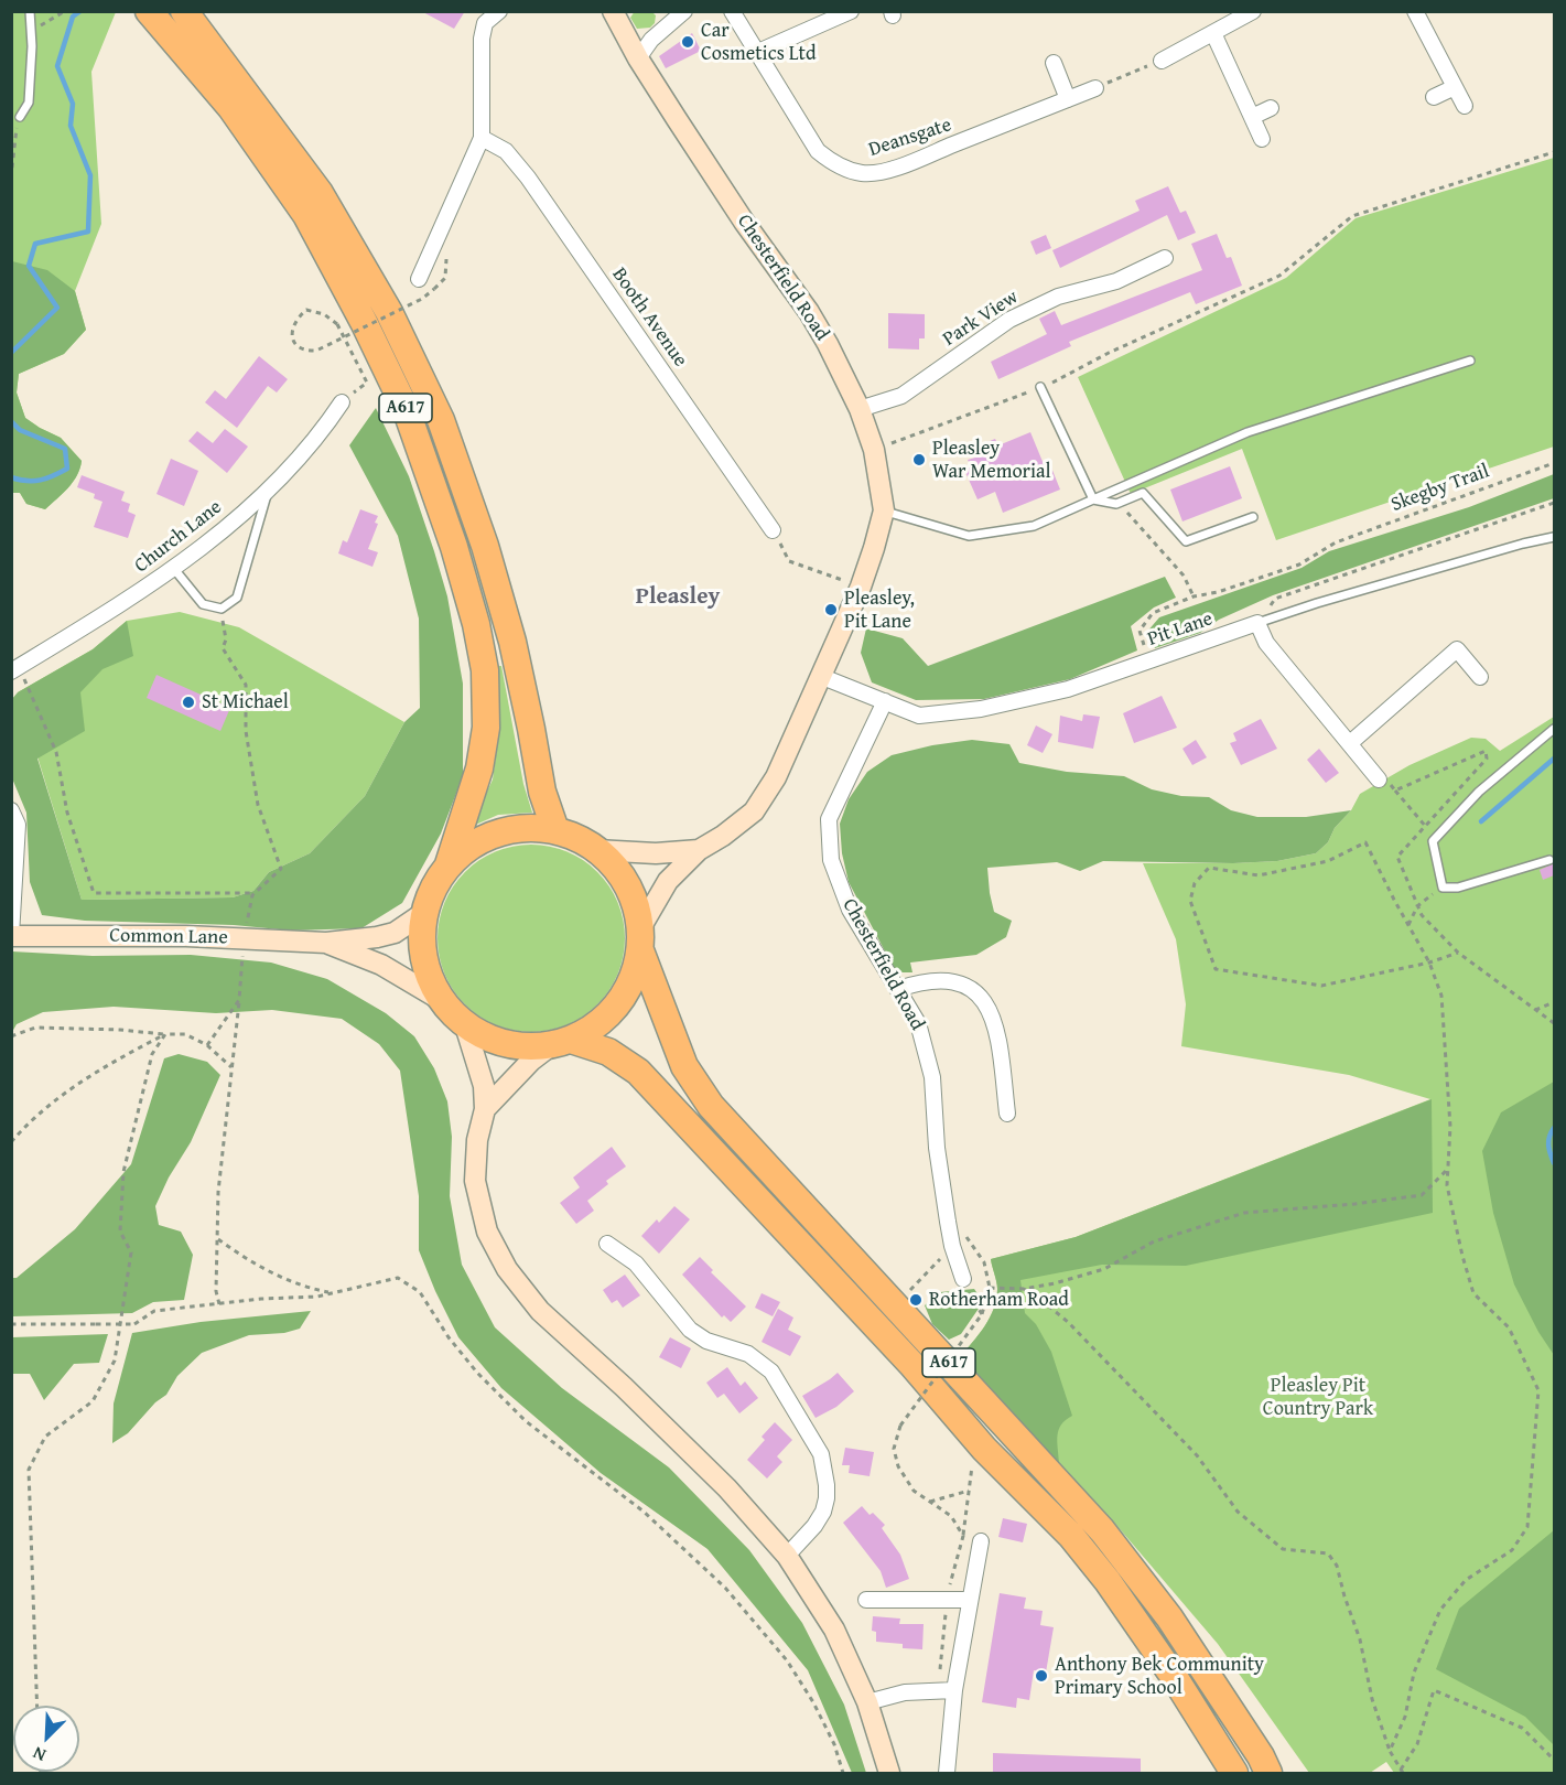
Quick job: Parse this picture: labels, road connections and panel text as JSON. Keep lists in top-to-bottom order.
{
  "streets": {
    "highway": ["A617"],
    "main road": ["Chesterfield Road", "Common Lane"],
    "street": [
      "Deansgate",
      "Booth Avenue",
      "Park View",
      "Church Lane",
      "Pit Lane"
    ],
    "path": ["Skegby Trail"]
  },
  "crossings": [
    ["Chesterfield Road", "Park View"],
    ["Chesterfield Road", "Pit Lane"]
  ],
  "districts": ["Pleasley"],
  "parks": ["Pleasley Pit Country Park"],
  "places": [
    "Car Cosmetics Ltd",
    "Pleasley War Memorial",
    "Pleasley, Pit Lane",
    "St Michael",
    "Rotherham Road",
    "Anthony Bek Community Primary School"
  ],
  "north": "bottom left"
}
